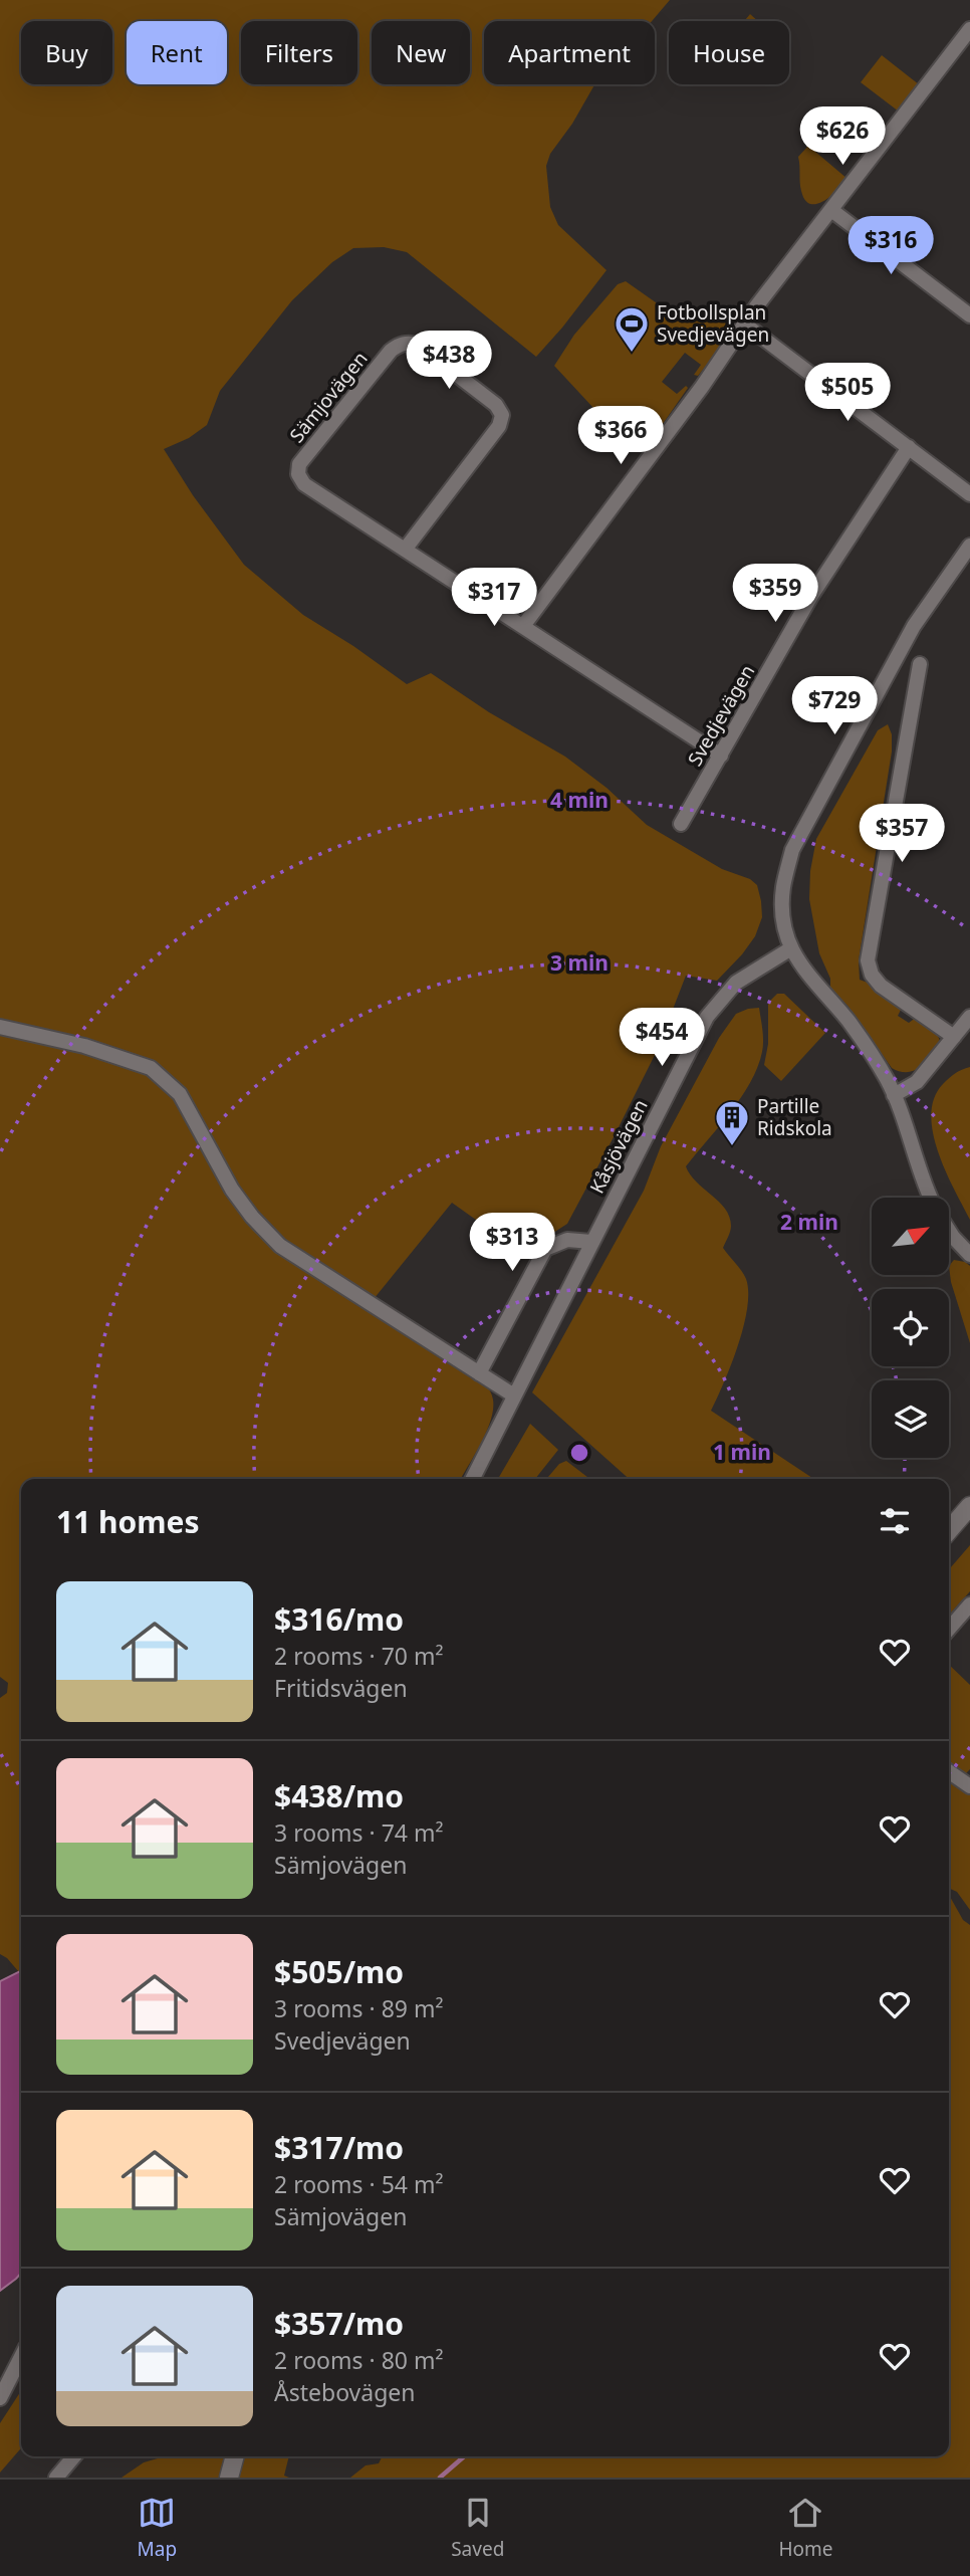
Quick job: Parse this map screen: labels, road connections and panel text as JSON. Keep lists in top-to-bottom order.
{
  "streets": {
    "street": ["Sämjovägen", "Svedjevägen", "Kåsjövägen"]
  },
  "crossings": [
    ["Sämjovägen", "Svedjevägen"]
  ],
  "places": {
    "sports": ["Fotbollsplan Svedjevägen"],
    "building": ["Partille Ridskola"]
  },
  "north": "top right",
  "page": {
    "chip": [
      "Buy",
      "Rent",
      "Filters",
      "New",
      "Apartment",
      "House"
    ],
    "price": [
      "$626",
      "$316",
      "$438",
      "$505",
      "$366",
      "$359",
      "$317",
      "$729",
      "$357",
      "$454",
      "$313"
    ],
    "heading": "11 homes",
    "list": [
      {
        "name": "$316/mo",
        "note": "2 rooms · 70 m² · Fritidsvägen"
      },
      {
        "name": "$438/mo",
        "note": "3 rooms · 74 m² · Sämjovägen"
      },
      {
        "name": "$505/mo",
        "note": "3 rooms · 89 m² · Svedjevägen"
      },
      {
        "name": "$317/mo",
        "note": "2 rooms · 54 m² · Sämjovägen"
      },
      {
        "name": "$357/mo",
        "note": "2 rooms · 80 m² · Åstebovägen"
      }
    ],
    "tabs": ["Map", "Saved", "Home"]
  },
  "rings": [
    "4 min",
    "3 min",
    "2 min",
    "1 min"
  ]
}
